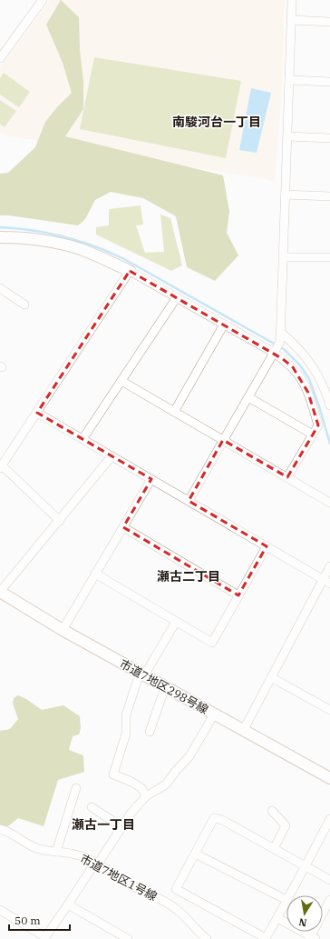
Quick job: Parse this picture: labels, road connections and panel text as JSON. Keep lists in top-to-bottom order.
{
  "streets": {
    "street": ["市道7地区298号線", "市道7地区1号線"]
  },
  "districts": ["南駿河台一丁目", "瀬古二丁目", "瀬古一丁目"],
  "scale_bar": "50 m",
  "north": "bottom"
}
